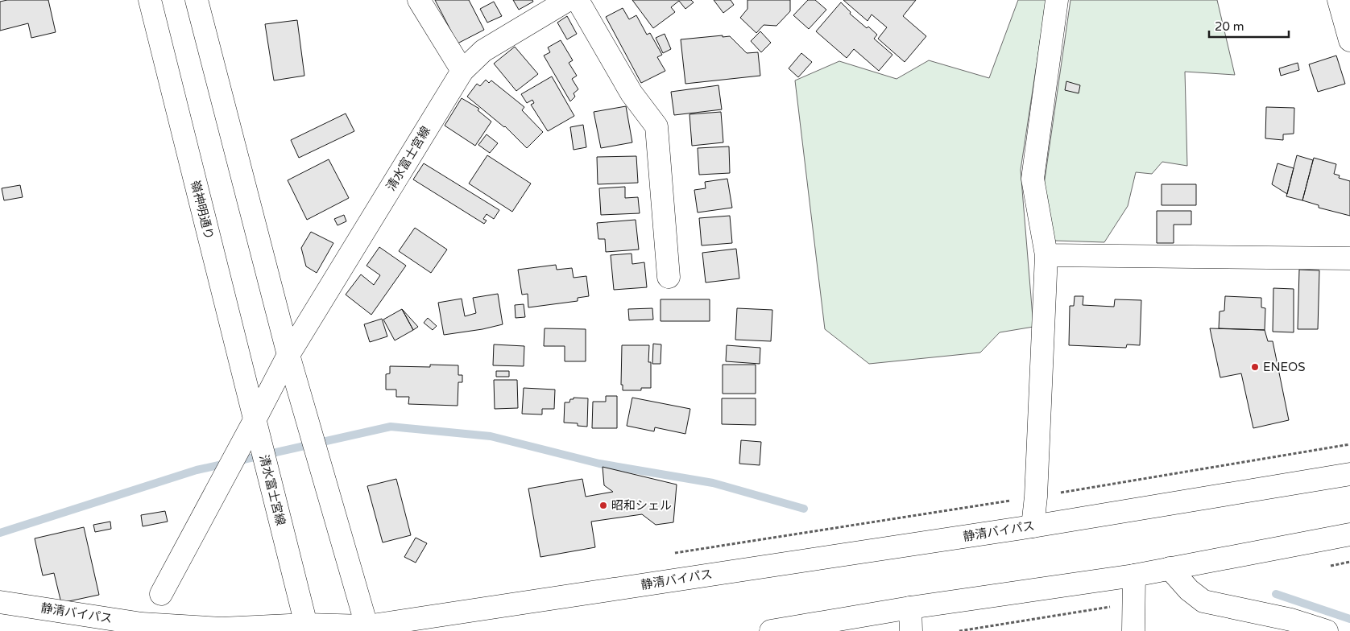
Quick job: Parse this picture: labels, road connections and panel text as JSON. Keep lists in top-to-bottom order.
{
  "streets": {
    "main road": ["清水富士宮線", "嶺神明通り", "静清バイパス"]
  },
  "crossings": [
    ["清水富士宮線", "嶺神明通り"],
    ["清水富士宮線", "静清バイパス"]
  ],
  "places": ["ENEOS", "昭和シェル"],
  "scale_bar": "20 m"
}
